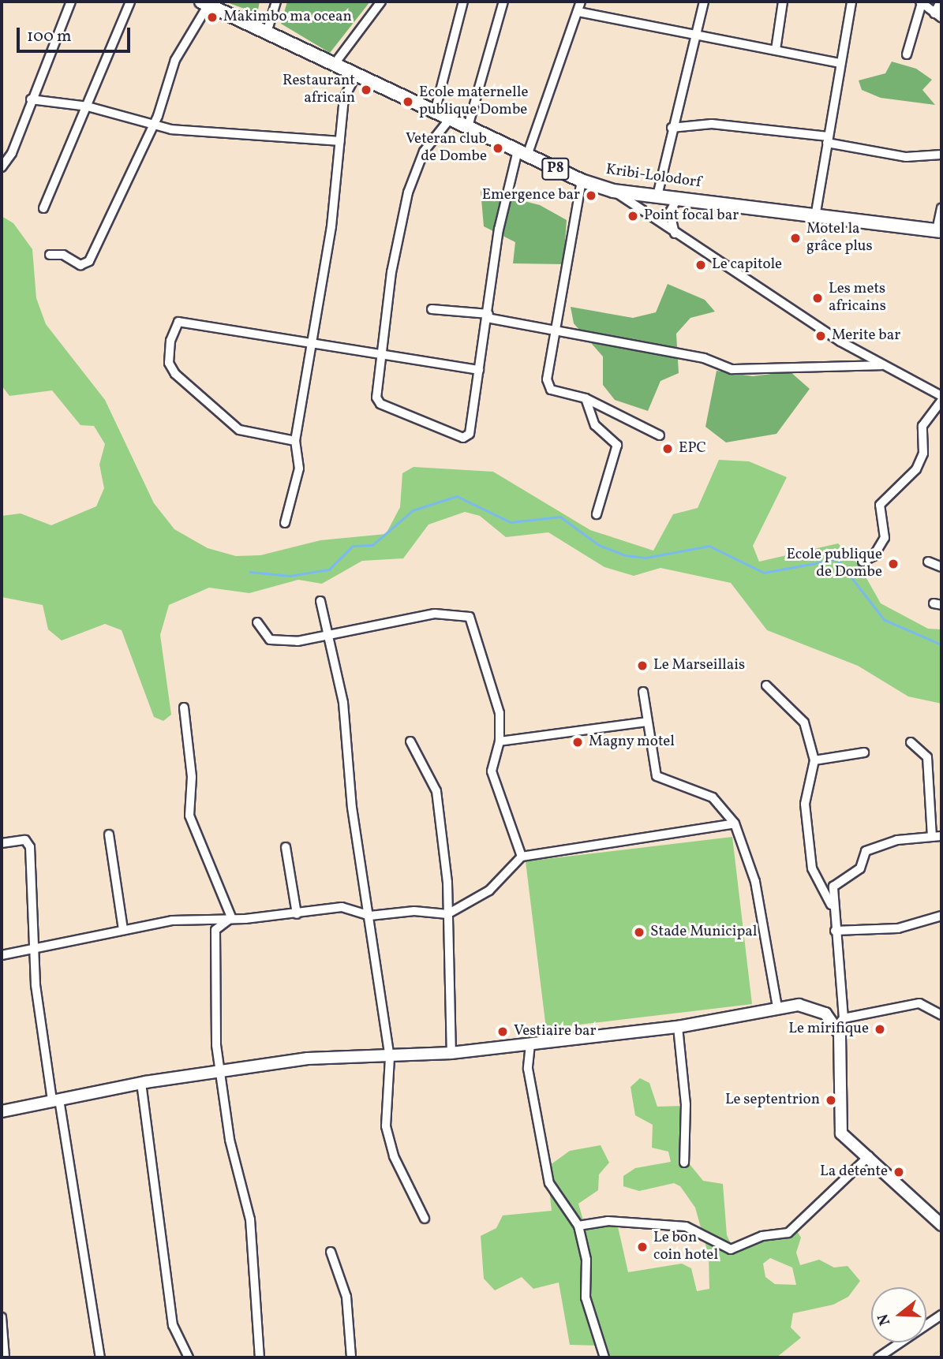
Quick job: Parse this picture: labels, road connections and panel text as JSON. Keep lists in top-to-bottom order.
{
  "streets": {
    "main road": ["P8", "Kribi-Lolodorf"]
  },
  "places": [
    "Makimbo ma ocean",
    "Restaurant africain",
    "Ecole maternelle publique Dombe",
    "Veteran club de Dombe",
    "Emergence bar",
    "Point focal bar",
    "Motel la grâce plus",
    "Le capitole",
    "Les mets africains",
    "Merite bar",
    "EPC",
    "Ecole publique de Dombe",
    "Le Marseillais",
    "Magny motel",
    "Stade Municipal",
    "Le mirifique",
    "Vestiaire bar",
    "Le septentrion",
    "La detente",
    "Le bon coin hotel"
  ],
  "scale_bar": "100 m",
  "north": "left"
}
